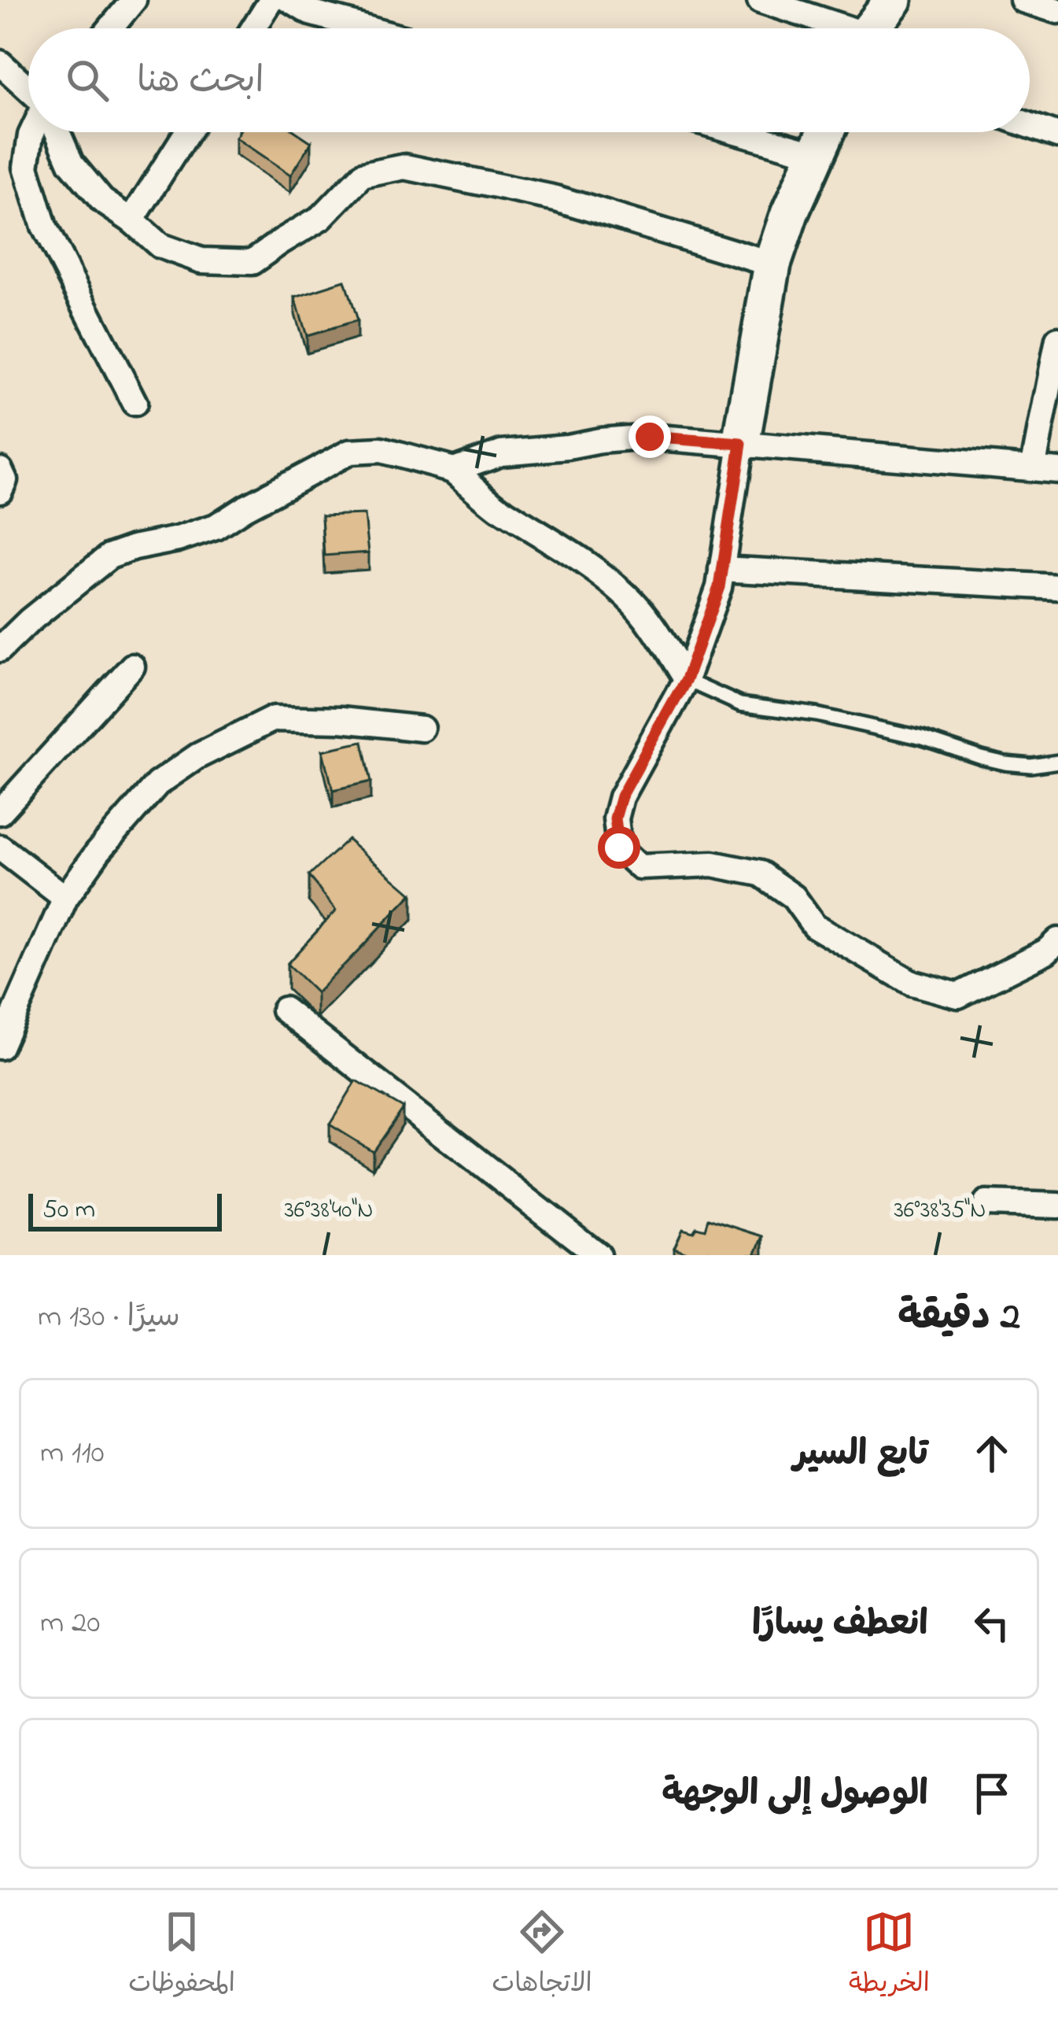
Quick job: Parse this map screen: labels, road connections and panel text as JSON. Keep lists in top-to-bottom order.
{
  "scale_bar": "50 m",
  "page": {
    "search": "ابحث هنا",
    "scale": "50 m",
    "heading": ["2 دقيقة", "سيرًا · 130 m"],
    "list": [
      ["تابع السير", "110 m"],
      ["انعطف يسارًا", "20 m"],
      "الوصول إلى الوجهة"
    ],
    "nav": ["الخريطة", "الاتجاهات", "المحفوظات"]
  },
  "coordinates": ["36°38'40\"N", "36°38'35\"N"]
}
